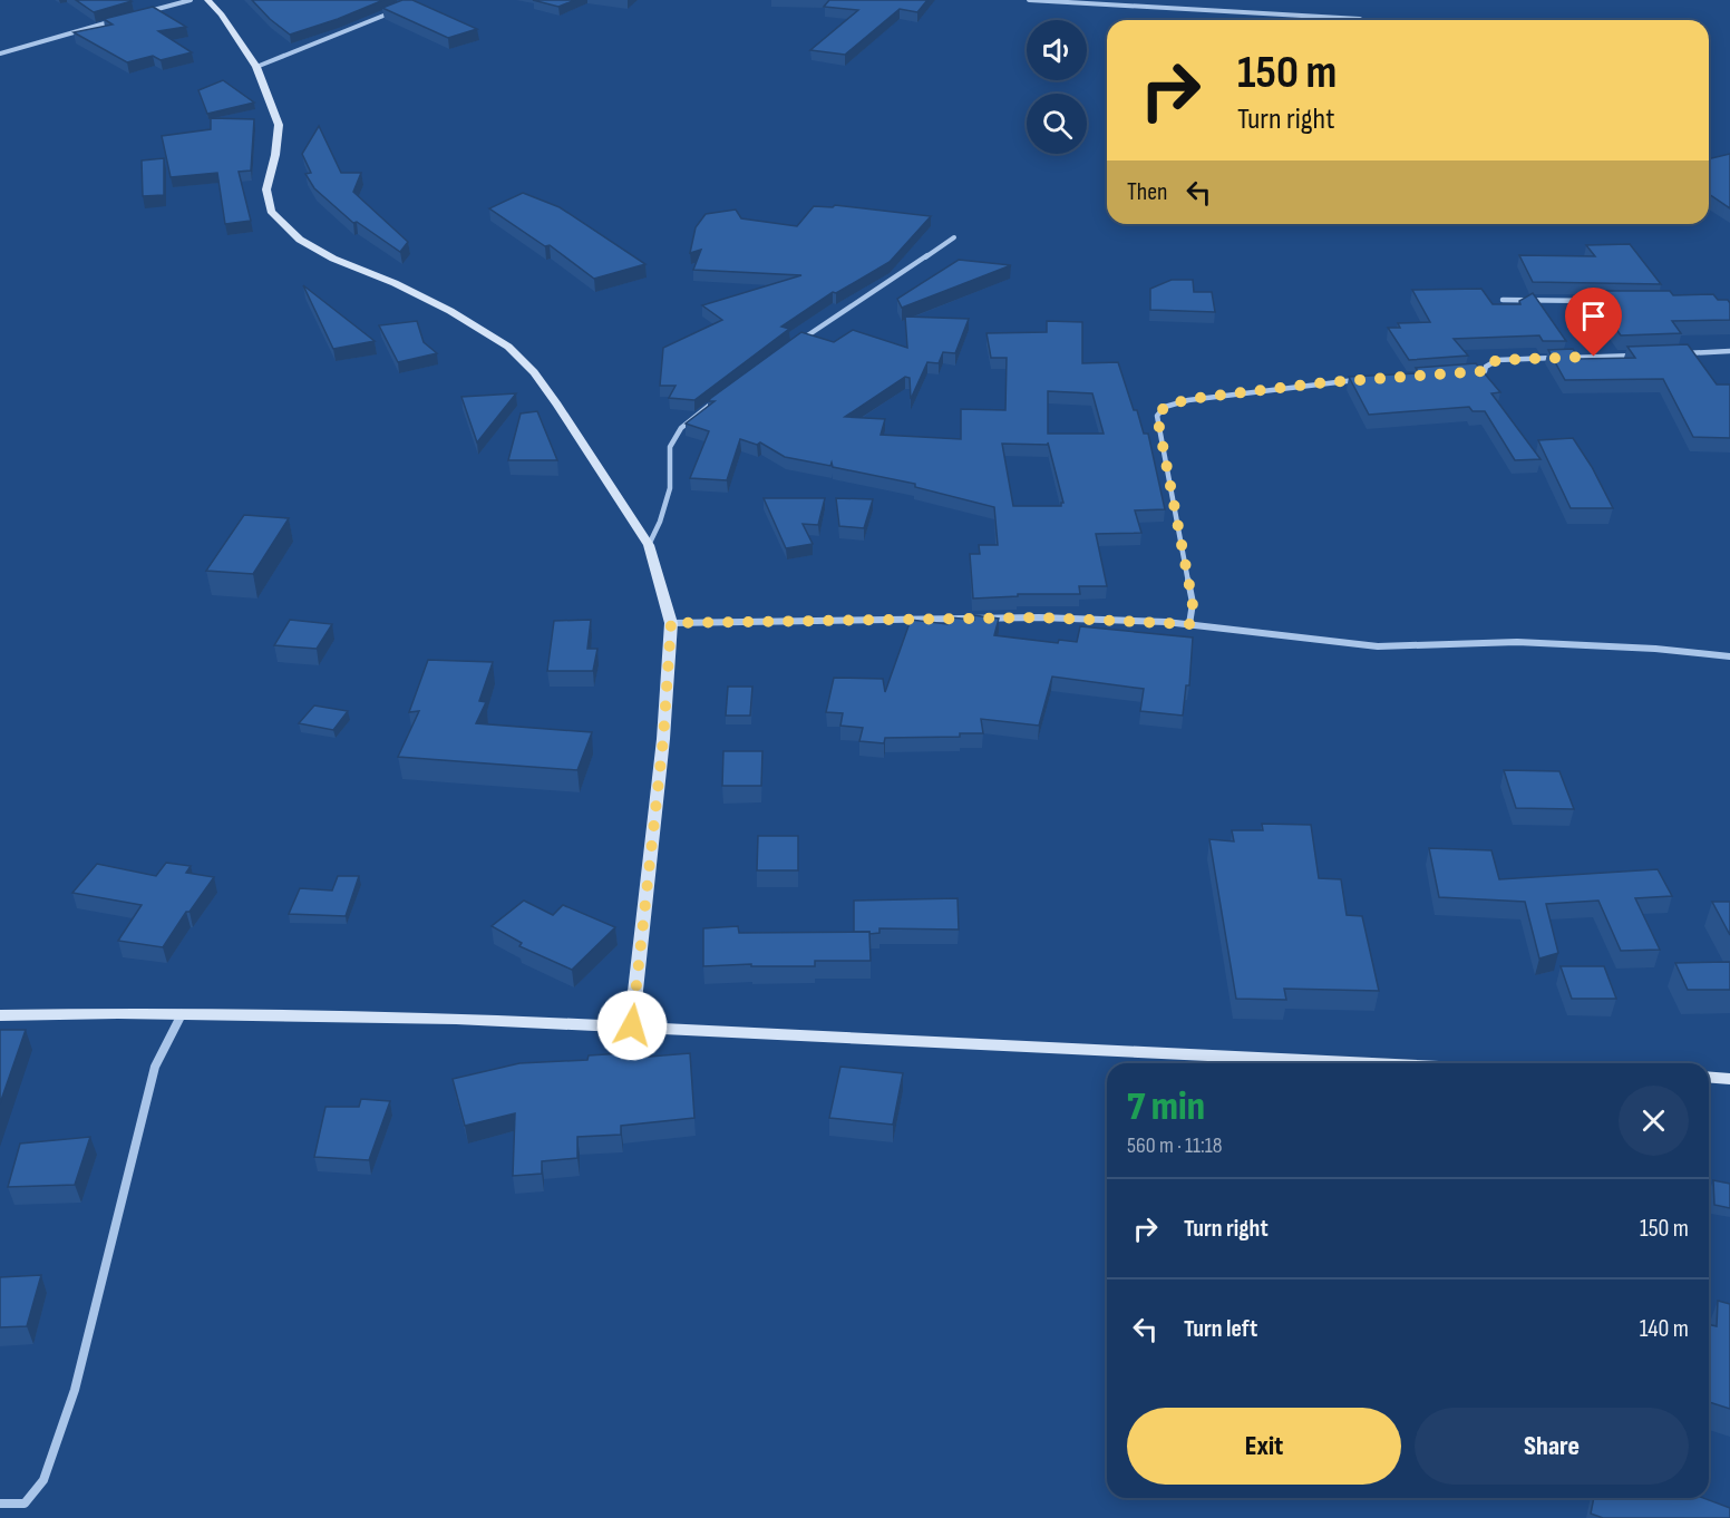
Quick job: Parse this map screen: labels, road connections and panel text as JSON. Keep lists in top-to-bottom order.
{
  "page": {
    "turn": ["150 m", "Turn right"],
    "then": "Then",
    "heading": ["7 min", "560 m · 11:18"],
    "list": [
      {
        "name": "Turn right",
        "value": "150 m"
      },
      {
        "name": "Turn left",
        "value": "140 m"
      }
    ],
    "buttons": ["Exit", "Share"]
  }
}
